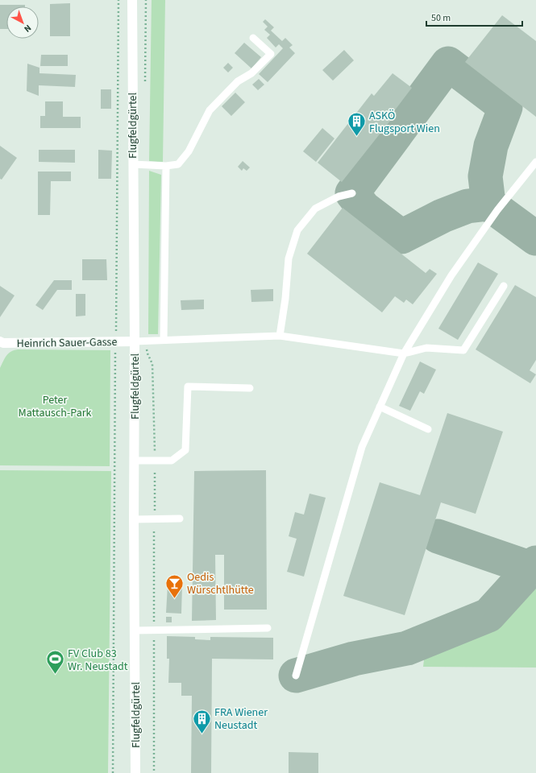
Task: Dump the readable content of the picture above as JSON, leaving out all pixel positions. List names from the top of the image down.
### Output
{
  "streets": {
    "street": ["Flugfeldgürtel", "Heinrich Sauer-Gasse"]
  },
  "crossings": [
    ["Flugfeldgürtel", "Heinrich Sauer-Gasse"]
  ],
  "parks": ["Peter Mattausch-Park"],
  "places": {
    "building": ["ASKÖ Flugsport Wien", "FRA Wiener Neustadt"],
    "bar": ["Oedis Würschtlhütte"],
    "sports": ["FV Club 83 Wr. Neustadt"]
  },
  "scale_bar": "50 m",
  "north": "bottom right"
}
